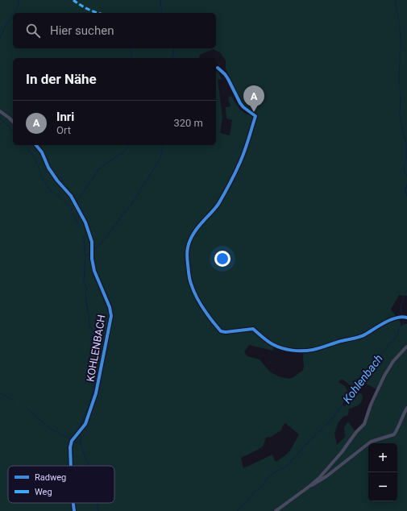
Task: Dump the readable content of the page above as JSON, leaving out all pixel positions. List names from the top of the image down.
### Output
{
  "streets": {
    "street": ["KOHLENBACH"]
  },
  "water": ["Kohlenbach"],
  "legend": ["Radweg", "Weg"],
  "page": {
    "search": "Hier suchen",
    "heading": "In der Nähe",
    "pins": "A",
    "list": [
      {
        "mark": "A",
        "name": "Inri",
        "note": "Ort",
        "value": "320 m"
      }
    ],
    "map_buttons": ["+", "−"]
  }
}
